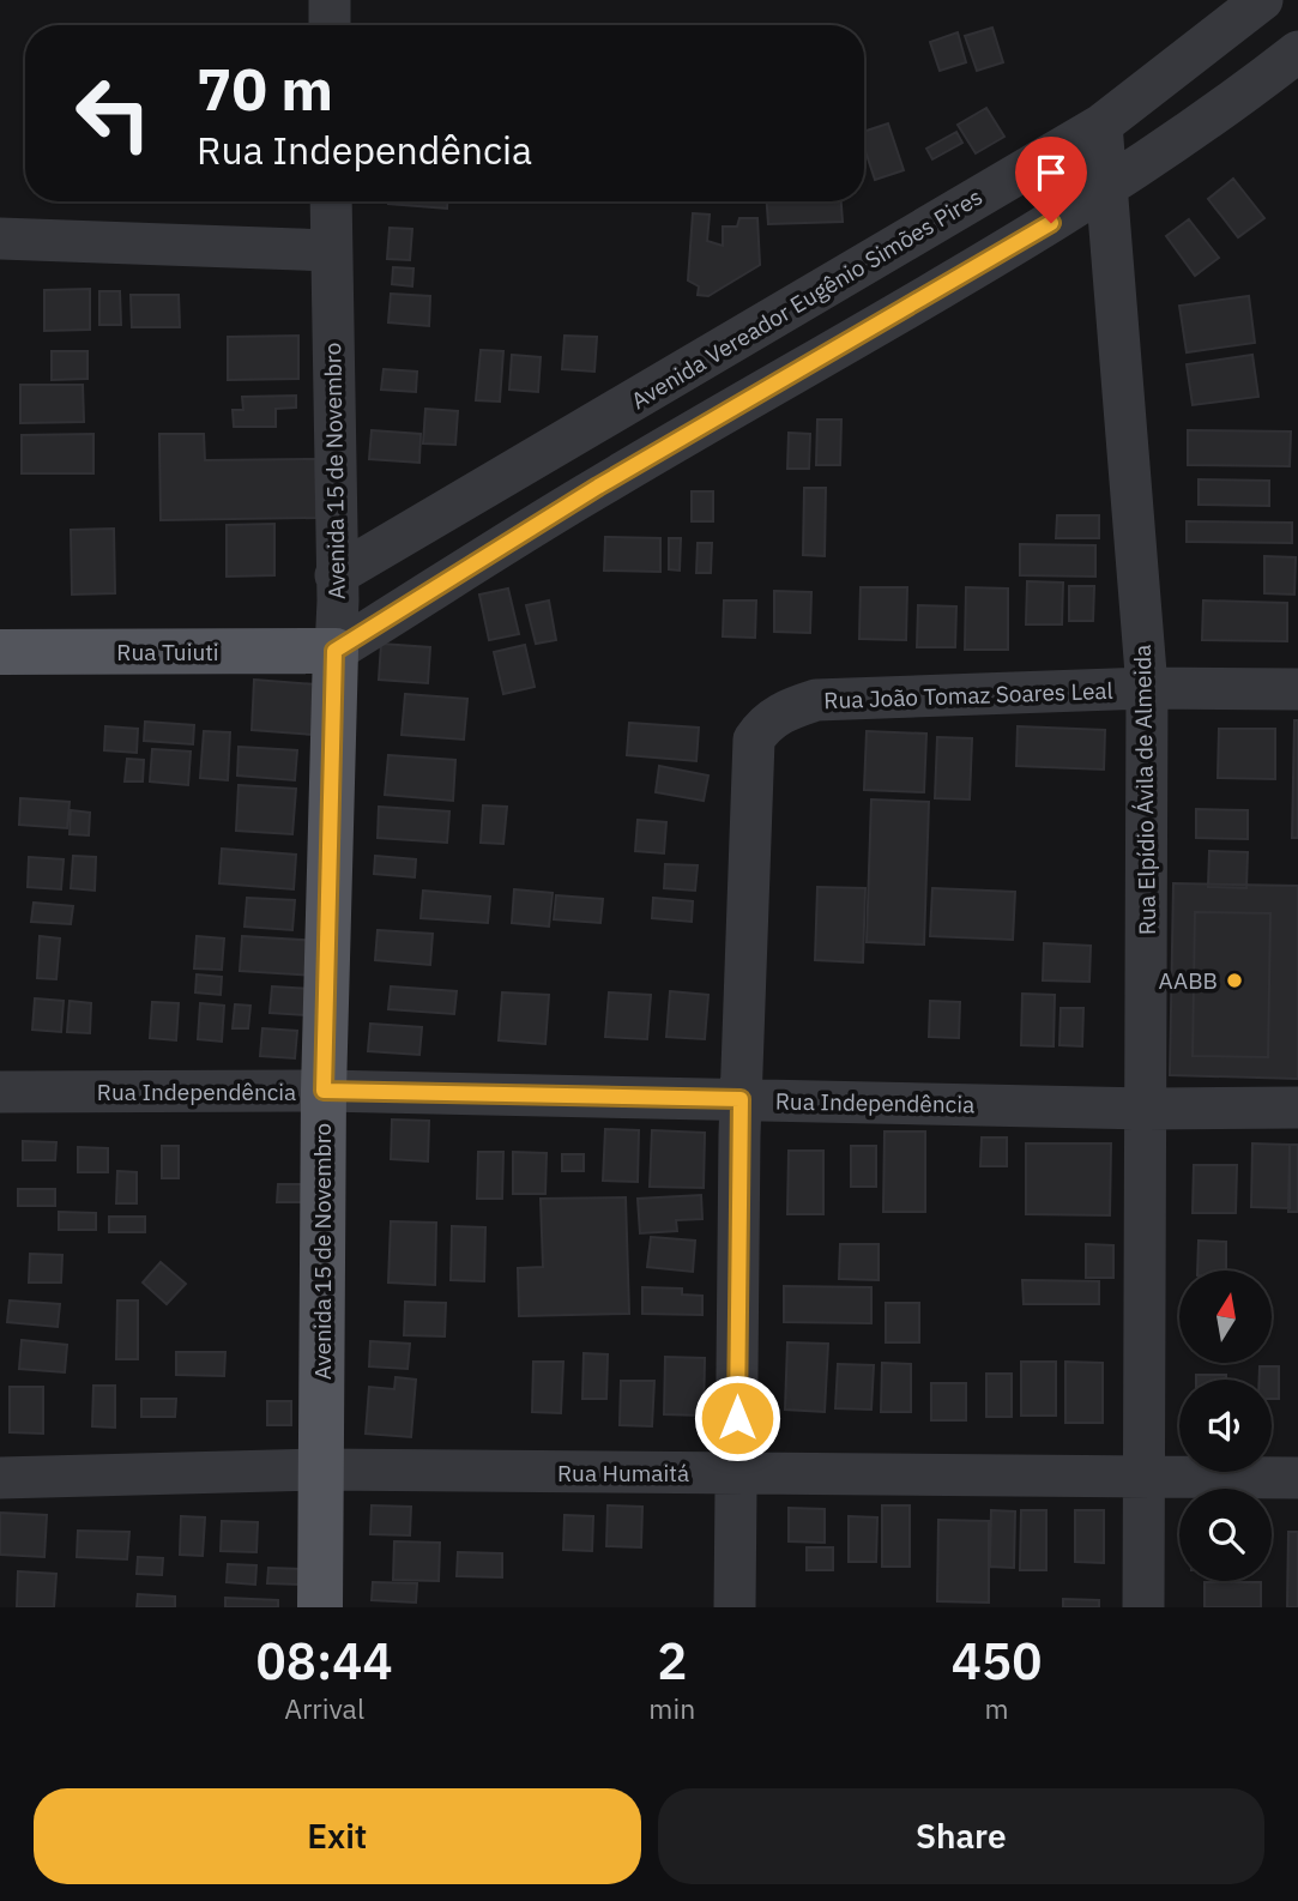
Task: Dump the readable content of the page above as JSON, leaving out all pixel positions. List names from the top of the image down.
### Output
{
  "streets": {
    "main road": ["Avenida 15 de Novembro", "Rua Tuiuti"],
    "street": [
      "Avenida Vereador Eugênio Simões Pires",
      "Rua João Tomaz Soares Leal",
      "Rua Elpídio Ávila de Almeida",
      "Rua Independência",
      "Rua Humaitá"
    ]
  },
  "crossings": [
    ["Avenida Vereador Eugênio Simões Pires", "Avenida 15 de Novembro"],
    ["Avenida Vereador Eugênio Simões Pires", "Rua Elpídio Ávila de Almeida"],
    ["Avenida 15 de Novembro", "Rua Tuiuti"],
    ["Avenida 15 de Novembro", "Rua Independência"],
    ["Avenida 15 de Novembro", "Rua Humaitá"],
    ["Rua João Tomaz Soares Leal", "Rua Elpídio Ávila de Almeida"],
    ["Rua João Tomaz Soares Leal", "Rua Independência"],
    ["Rua Elpídio Ávila de Almeida", "Rua Independência"],
    ["Rua Elpídio Ávila de Almeida", "Rua Humaitá"]
  ],
  "places": ["AABB"],
  "north": "top",
  "page": {
    "turn": ["70 m", "Rua Independência"],
    "eta": [
      "08:44",
      "Arrival",
      "2",
      "min",
      "450",
      "m"
    ],
    "buttons": ["Exit", "Share"]
  }
}
